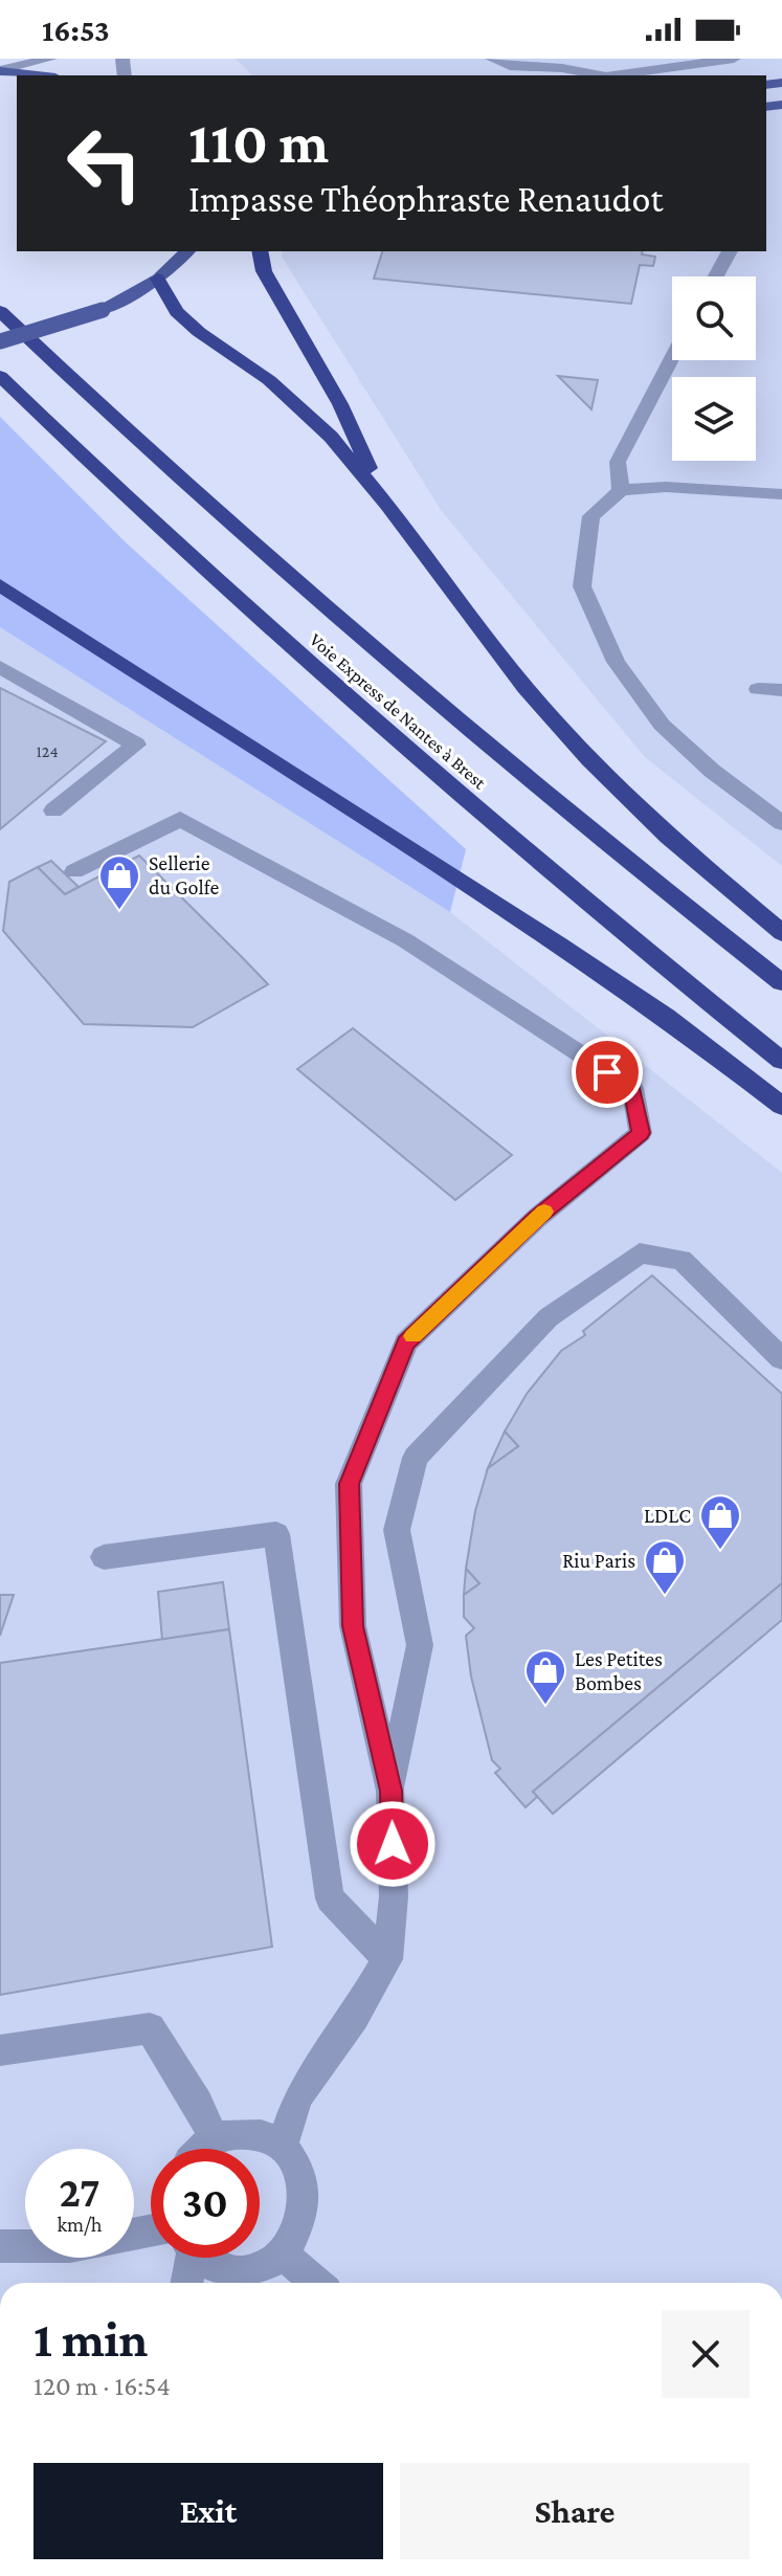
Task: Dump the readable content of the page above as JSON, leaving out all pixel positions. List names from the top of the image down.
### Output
{
  "streets": {
    "highway": ["Voie Express de Nantes à Brest"]
  },
  "places": {
    "shop": [
      "Sellerie du Golfe",
      "LDLC",
      "Riu Paris",
      "Les Petites Bombes"
    ]
  },
  "house_numbers": ["124"],
  "page": {
    "status": "16:53",
    "turn": ["110 m", "Impasse Théophraste Renaudot"],
    "speed": "27 km/h",
    "limit": "30",
    "heading": ["1 min", "120 m · 16:54"],
    "buttons": ["Exit", "Share"]
  }
}
